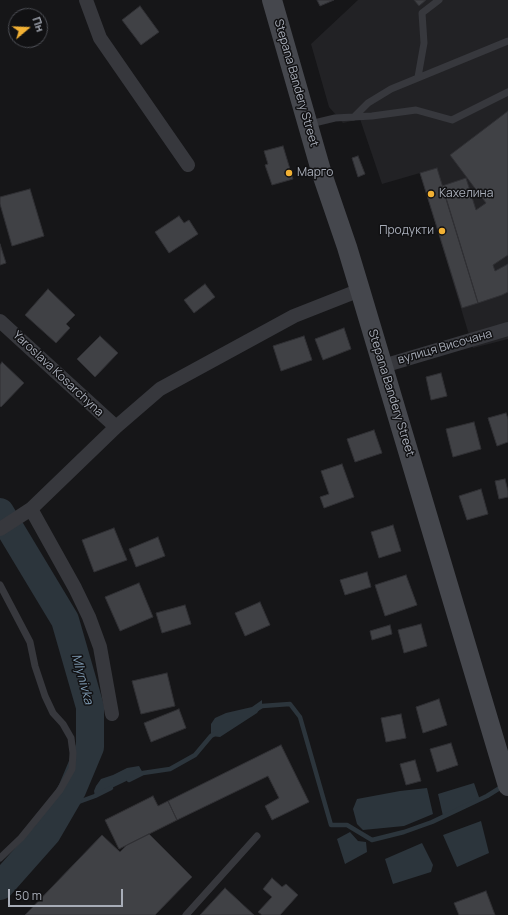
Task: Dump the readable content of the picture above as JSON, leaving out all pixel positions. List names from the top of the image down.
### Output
{
  "streets": {
    "main road": ["Stepana Bandery Street"],
    "street": ["вулиця Височана", "Yaroslava Kosarchyna"]
  },
  "crossings": [
    ["Stepana Bandery Street", "вулиця Височана"]
  ],
  "water": ["Mlynivka"],
  "places": ["Марго", "Кахелина", "Продукти"],
  "scale_bar": "50 m",
  "north": "right"
}
